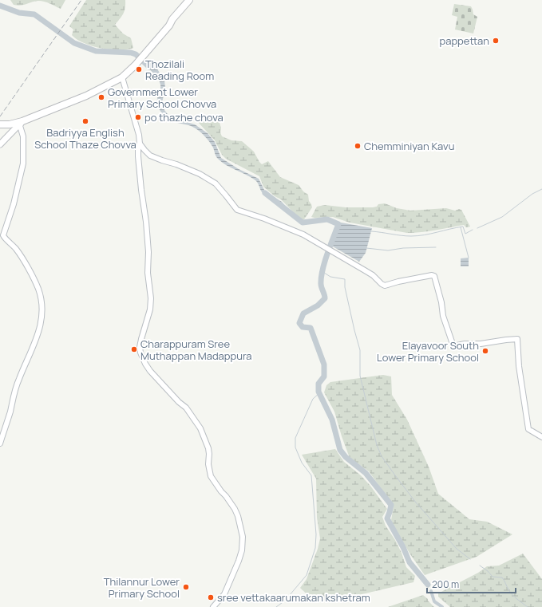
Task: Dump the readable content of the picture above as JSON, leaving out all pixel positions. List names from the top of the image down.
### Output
{
  "places": [
    "pappettan",
    "Thozilali Reading Room",
    "Government Lower Primary School Chovva",
    "po thazhe chova",
    "Badriyya English School Thaze Chovva",
    "Chemminiyan Kavu",
    "Charappuram Sree Muthappan Madappura",
    "Elayavoor South Lower Primary School",
    "Thilannur Lower Primary School",
    "sree vettakaarumakan kshetram"
  ],
  "scale_bar": "200 m"
}
